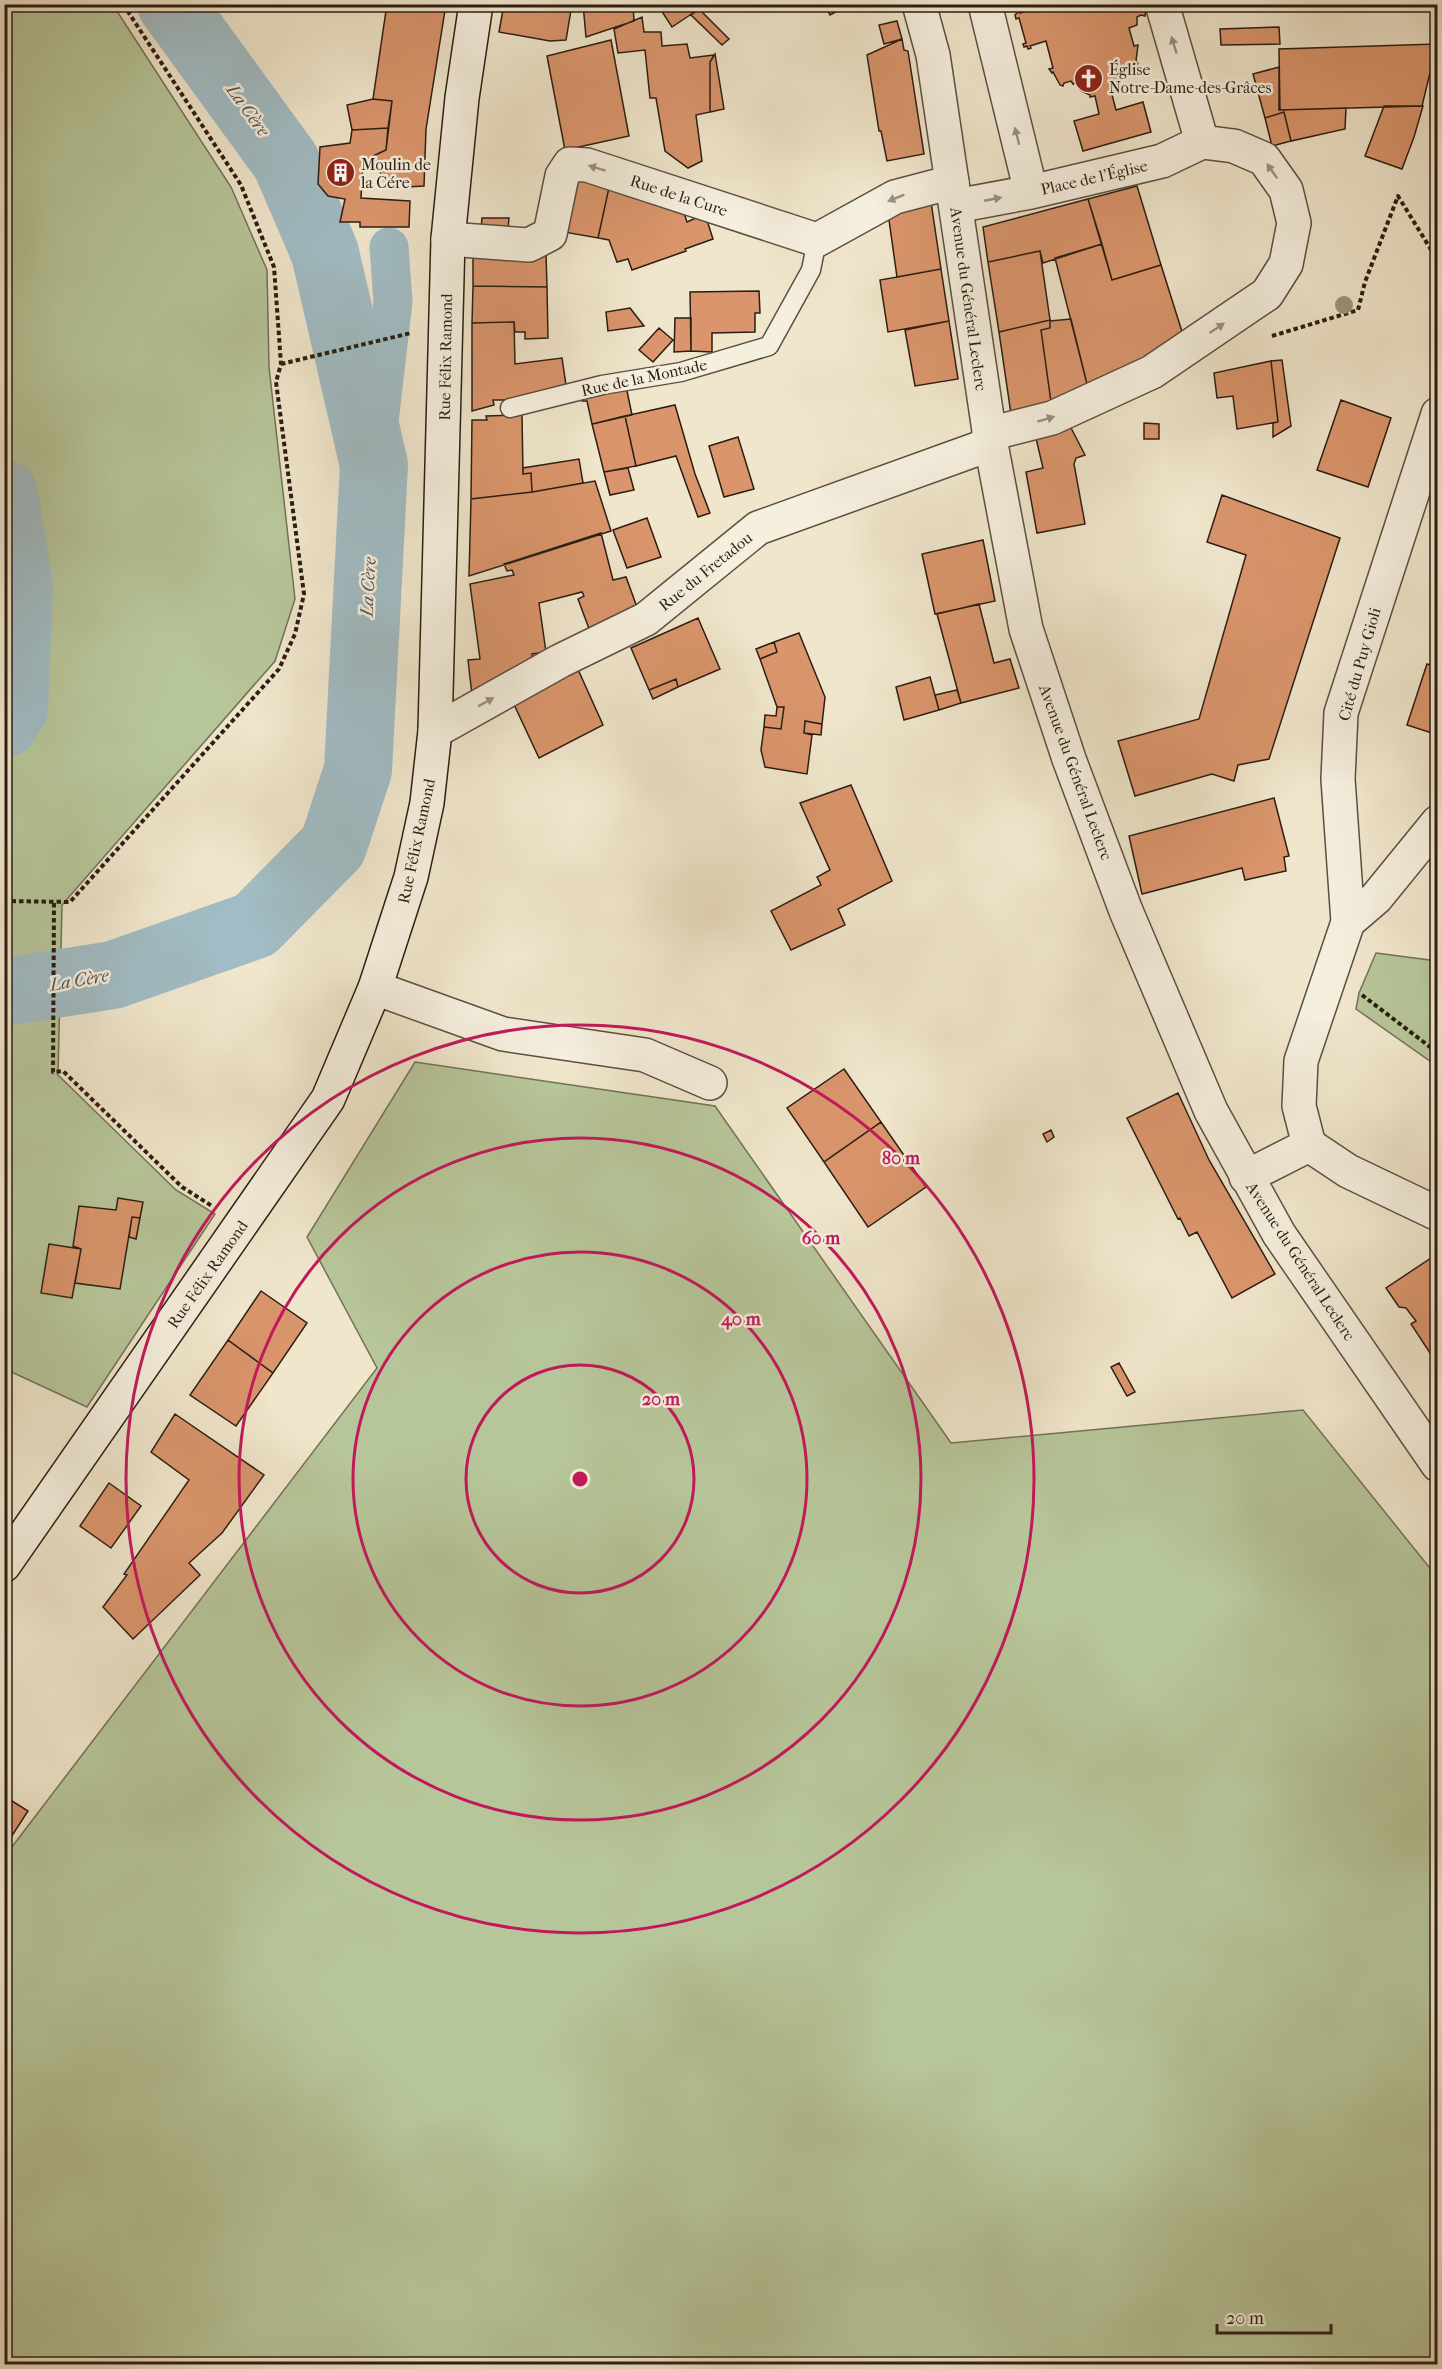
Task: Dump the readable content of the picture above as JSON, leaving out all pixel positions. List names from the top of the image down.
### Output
{
  "streets": {
    "street": [
      "Place de l'Église",
      "Rue de la Cure",
      "Avenue du Général Leclerc",
      "Rue Félix Ramond",
      "Rue du Fretadou",
      "Cité du Puy Gioli"
    ],
    "lane": ["Rue de la Montade"]
  },
  "crossings": [
    ["Place de l'Église", "Rue du Fretadou"],
    ["Rue de la Cure", "Rue Félix Ramond"],
    ["Rue de la Cure", "Rue de la Montade"],
    ["Avenue du Général Leclerc", "Rue du Fretadou"],
    ["Rue Félix Ramond", "Rue du Fretadou"]
  ],
  "one_way": ["Rue de la Cure", "Rue du Fretadou"],
  "water": ["La Cère"],
  "places": {
    "church": ["Église Notre-Dame-des-Grâces"],
    "building": ["Moulin de la Cére"]
  },
  "scale_bar": "20 m",
  "rings": [
    "80 m",
    "60 m",
    "40 m",
    "20 m"
  ]
}
